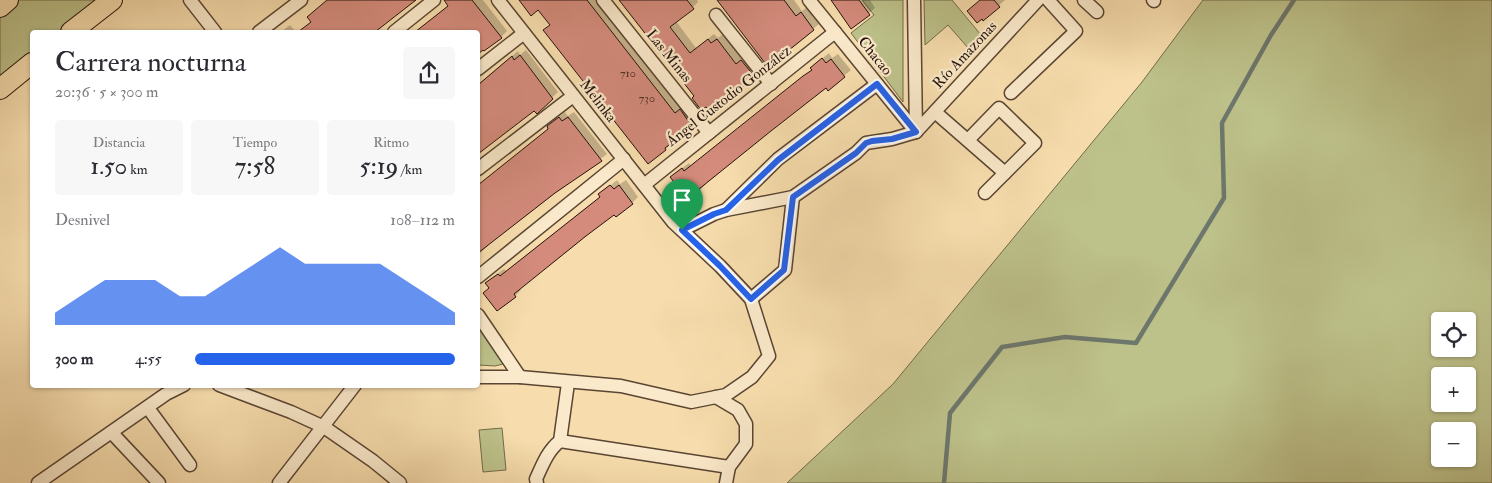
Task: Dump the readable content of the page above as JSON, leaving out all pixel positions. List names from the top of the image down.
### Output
{
  "streets": {
    "street": [
      "Río Amazonas",
      "Las Minas",
      "Chacao",
      "Ángel Custodio González",
      "Melinka"
    ]
  },
  "crossings": [
    ["Río Amazonas", "Chacao"],
    ["Las Minas", "Ángel Custodio González"],
    ["Chacao", "Ángel Custodio González"],
    ["Ángel Custodio González", "Melinka"]
  ],
  "house_numbers": ["710", "730"],
  "page": {
    "heading": ["Carrera nocturna", "20:36 · 5 × 300 m"],
    "stats": [
      ["Distancia", "1.50 km"],
      ["Tiempo", "7:58"],
      ["Ritmo", "5:19 /km"]
    ],
    "chart": ["Desnivel", "108–112 m"],
    "map_buttons": ["+", "−"],
    "list": [
      {
        "name": "300 m",
        "note": "4:55"
      }
    ]
  }
}
